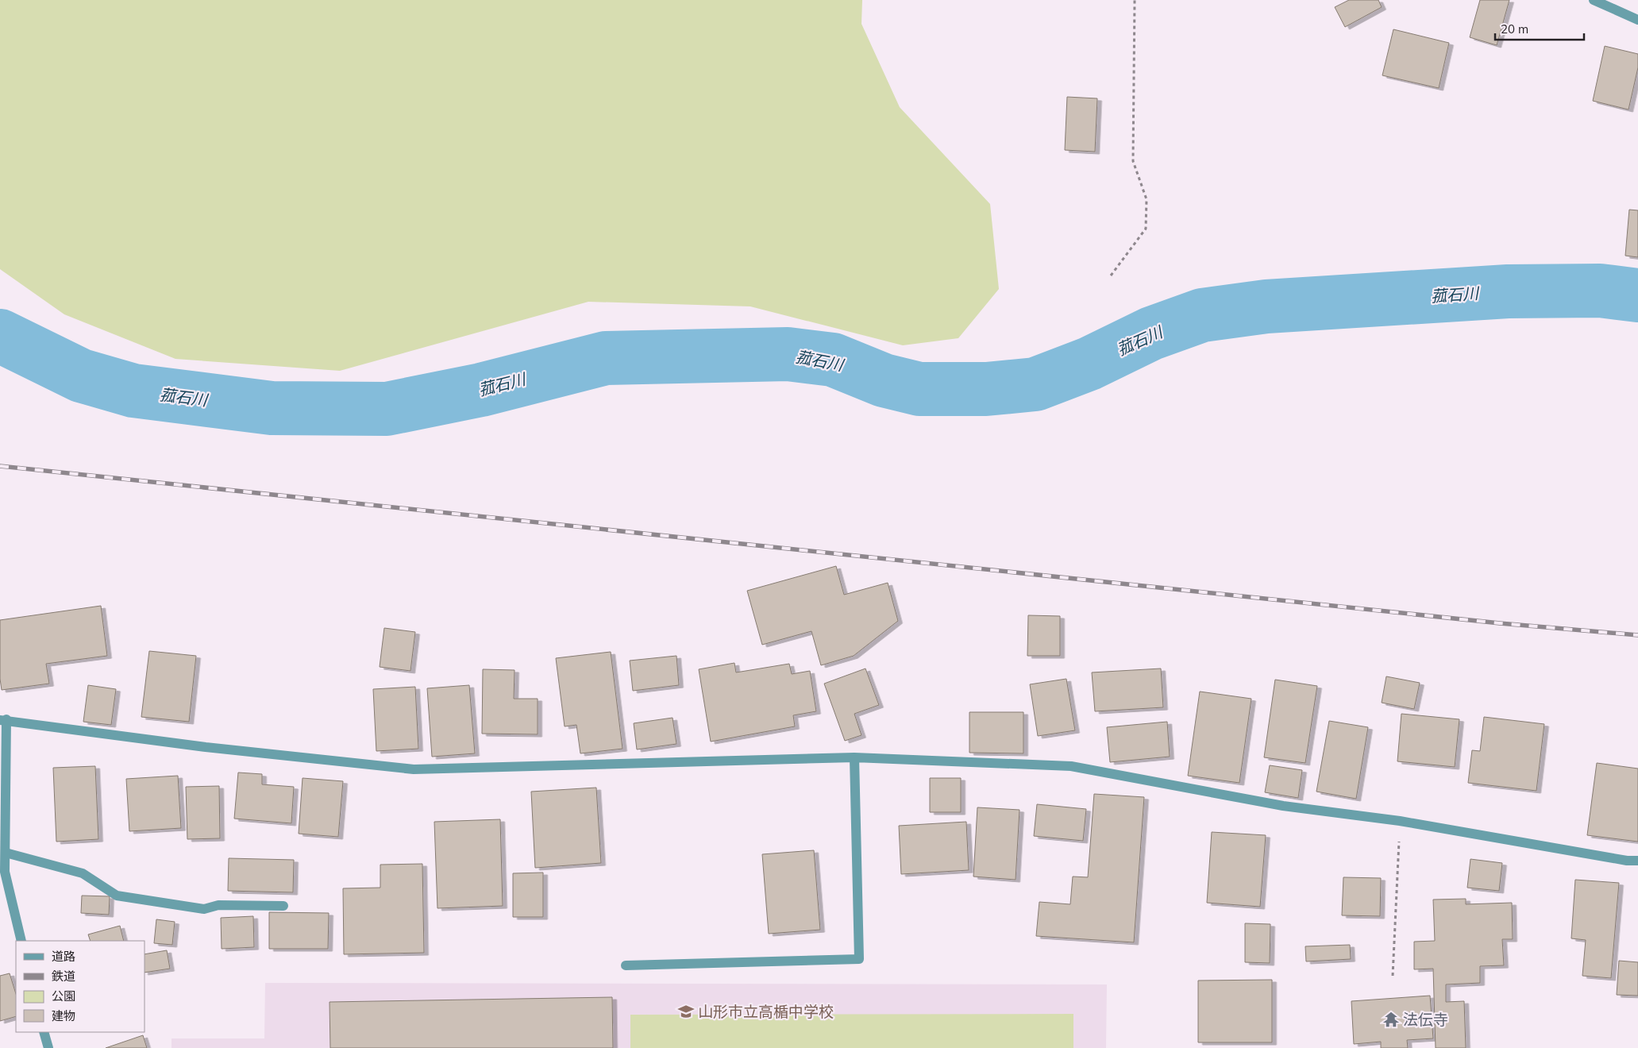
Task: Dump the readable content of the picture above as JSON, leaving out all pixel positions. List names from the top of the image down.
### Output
{
  "water": ["菰石川"],
  "places": {
    "school or university": ["山形市立高楯中学校"],
    "temple": ["法伝寺"]
  },
  "legend": [
    "道路",
    "鉄道",
    "公園",
    "建物"
  ],
  "scale_bar": "20 m"
}
